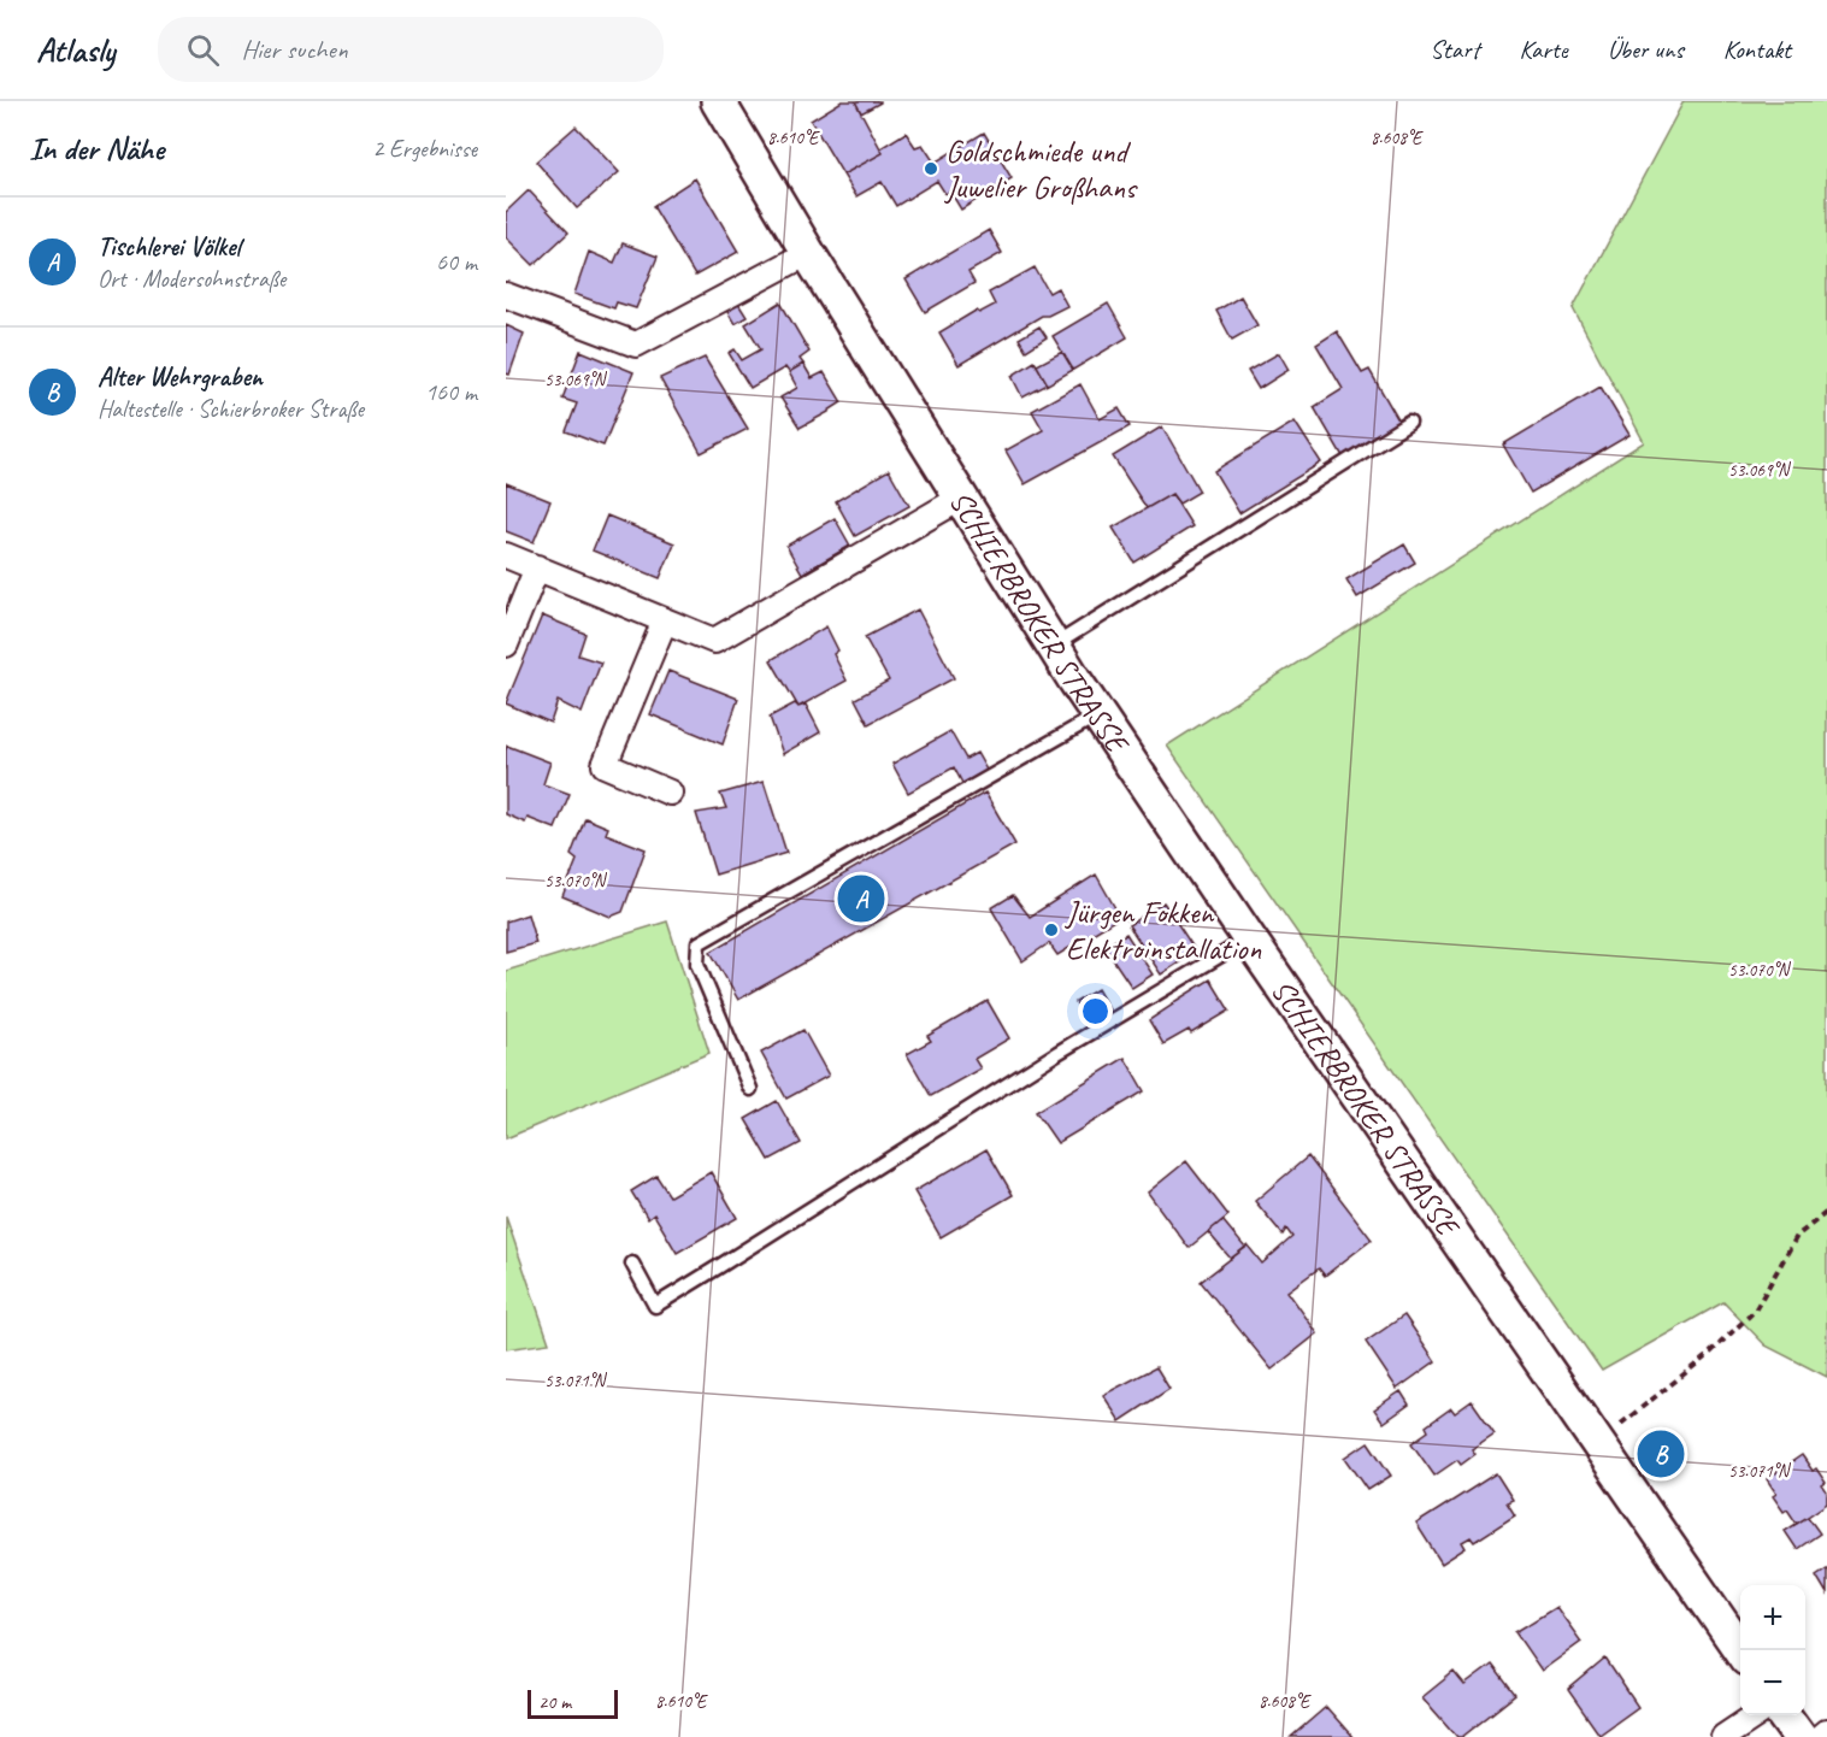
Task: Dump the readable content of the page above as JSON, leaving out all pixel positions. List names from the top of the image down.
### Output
{
  "streets": {
    "main road": ["SCHIERBROKER STRASSE"]
  },
  "places": ["Goldschmiede und Juwelier Großhans", "Jürgen Fokken Elektroinstallation"],
  "scale_bar": "20 m",
  "page": {
    "header": "Atlasly",
    "search": "Hier suchen",
    "nav": [
      "Start",
      "Karte",
      "Über uns",
      "Kontakt"
    ],
    "heading": ["In der Nähe", "2 Ergebnisse"],
    "list": [
      {
        "mark": "A",
        "name": "Tischlerei Völkel",
        "note": "Ort · Modersohnstraße",
        "value": "60 m"
      },
      {
        "mark": "B",
        "name": "Alter Wehrgraben",
        "note": "Haltestelle · Schierbroker Straße",
        "value": "160 m"
      }
    ],
    "pins": ["A", "B"],
    "map_buttons": ["+", "−"],
    "scale": "20 m"
  },
  "coordinates": [
    "8.610°E",
    "8.608°E",
    "53.069°N",
    "53.070°N",
    "53.071°N"
  ]
}
